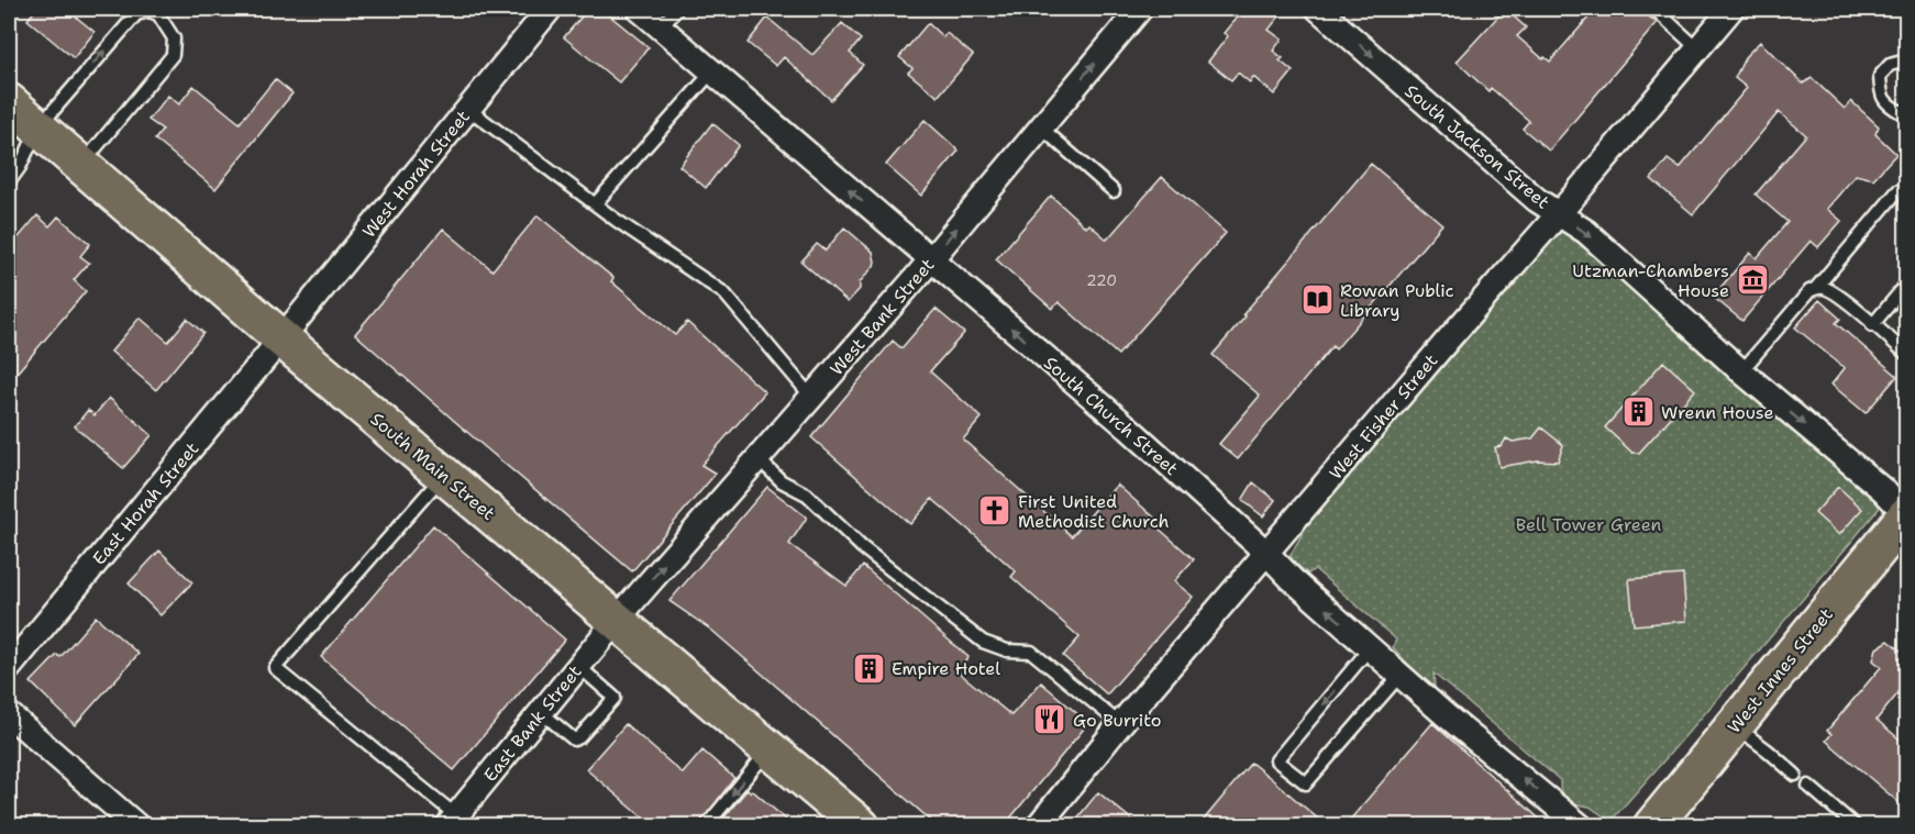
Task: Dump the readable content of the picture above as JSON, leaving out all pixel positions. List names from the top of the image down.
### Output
{
  "streets": {
    "main road": ["South Main Street", "West Innes Street"],
    "street": [
      "South Jackson Street",
      "West Horah Street",
      "West Bank Street",
      "South Church Street",
      "West Fisher Street",
      "East Horah Street",
      "East Bank Street"
    ]
  },
  "crossings": [
    ["South Jackson Street", "West Fisher Street"],
    ["South Jackson Street", "West Innes Street"],
    ["West Horah Street", "South Main Street"],
    ["West Horah Street", "East Horah Street"],
    ["West Bank Street", "South Church Street"],
    ["West Bank Street", "South Main Street"],
    ["West Bank Street", "East Bank Street"],
    ["South Church Street", "West Fisher Street"],
    ["South Main Street", "East Horah Street"],
    ["South Main Street", "East Bank Street"]
  ],
  "one_way": ["South Jackson Street", "West Bank Street", "South Church Street"],
  "parks": ["Bell Tower Green"],
  "places": {
    "museum": ["Utzman-Chambers House"],
    "library": ["Rowan Public Library"],
    "building": ["Wrenn House", "Empire Hotel"],
    "church": ["First United Methodist Church"],
    "restaurant": ["Go Burrito"]
  },
  "house_numbers": ["220"]
}
